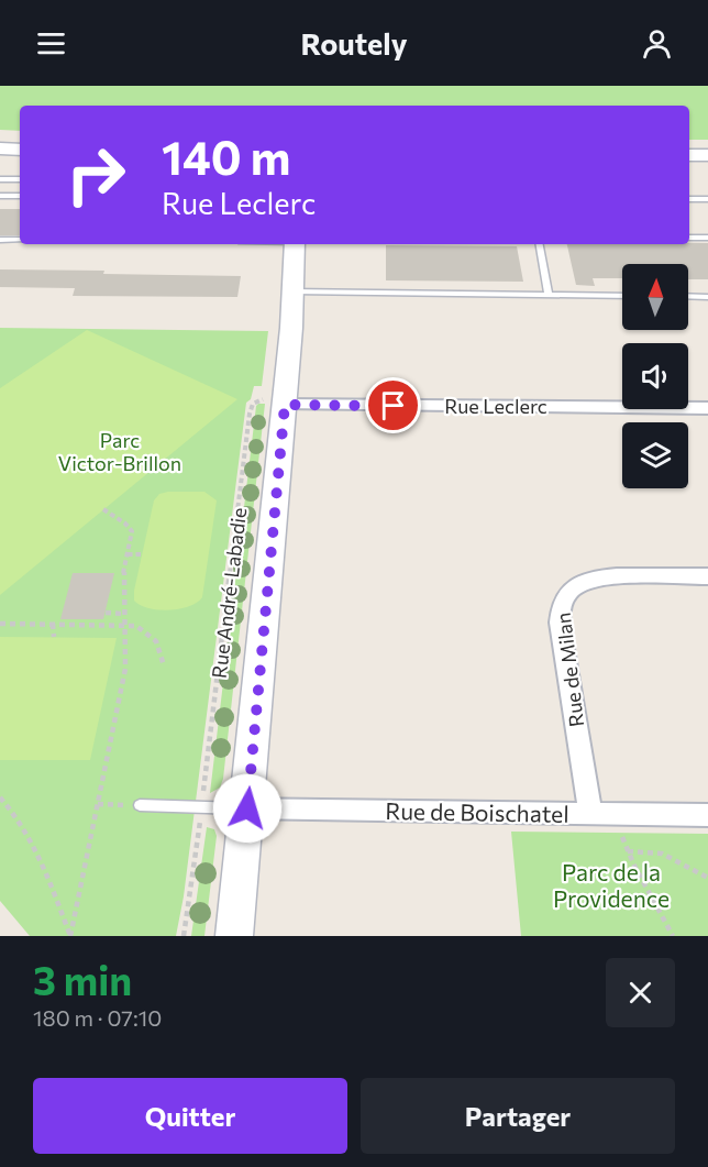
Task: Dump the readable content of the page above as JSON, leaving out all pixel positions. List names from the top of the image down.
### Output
{
  "streets": {
    "street": [
      "Rue Leclerc",
      "Rue André-Labadie",
      "Rue de Milan",
      "Rue de Boischatel"
    ]
  },
  "crossings": [
    ["Rue Leclerc", "Rue André-Labadie"],
    ["Rue André-Labadie", "Rue de Boischatel"],
    ["Rue de Milan", "Rue de Boischatel"]
  ],
  "parks": ["Parc Victor-Brillon", "Parc de la Providence"],
  "north": "top",
  "page": {
    "header": "Routely",
    "turn": ["140 m", "Rue Leclerc"],
    "heading": ["3 min", "180 m · 07:10"],
    "buttons": ["Quitter", "Partager"]
  }
}
